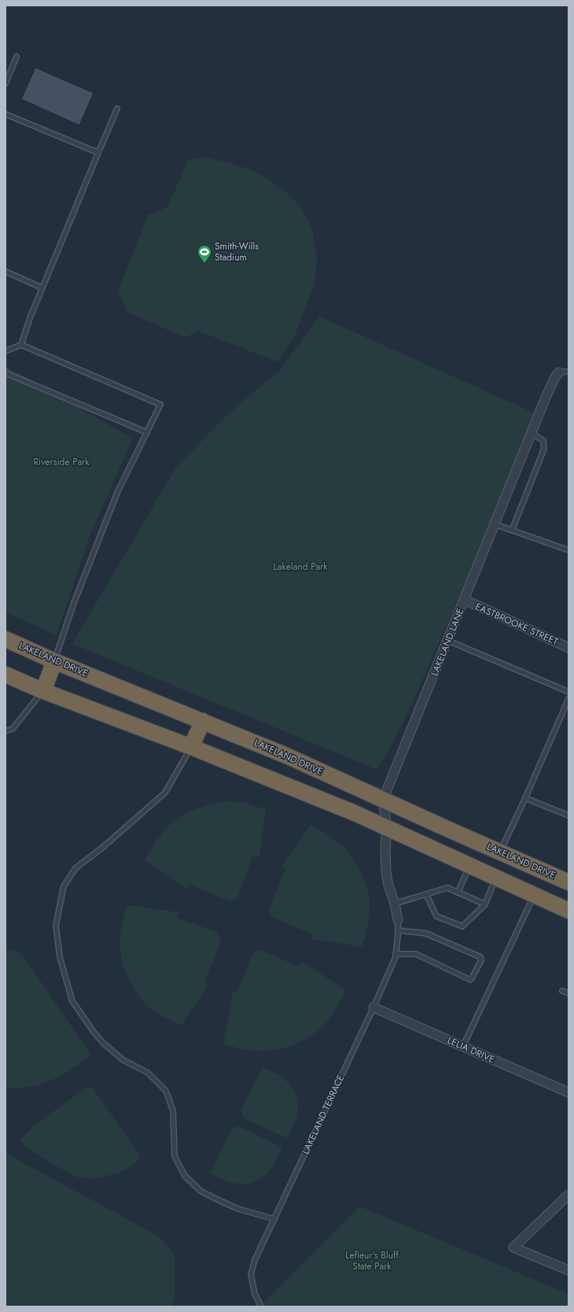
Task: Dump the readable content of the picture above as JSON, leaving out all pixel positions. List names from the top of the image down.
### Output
{
  "streets": {
    "highway": ["LAKELAND DRIVE"],
    "street": ["EASTBROOKE STREET", "LAKELAND LANE", "LELIA DRIVE"],
    "lane": ["LAKELAND TERRACE"]
  },
  "crossings": [
    ["EASTBROOKE STREET", "LAKELAND LANE"],
    ["LAKELAND LANE", "LAKELAND DRIVE"],
    ["LELIA DRIVE", "LAKELAND TERRACE"]
  ],
  "parks": ["Riverside Park", "Lakeland Park", "Lefleur's Bluff State Park"],
  "places": {
    "sports": ["Smith-Wills Stadium"]
  }
}
